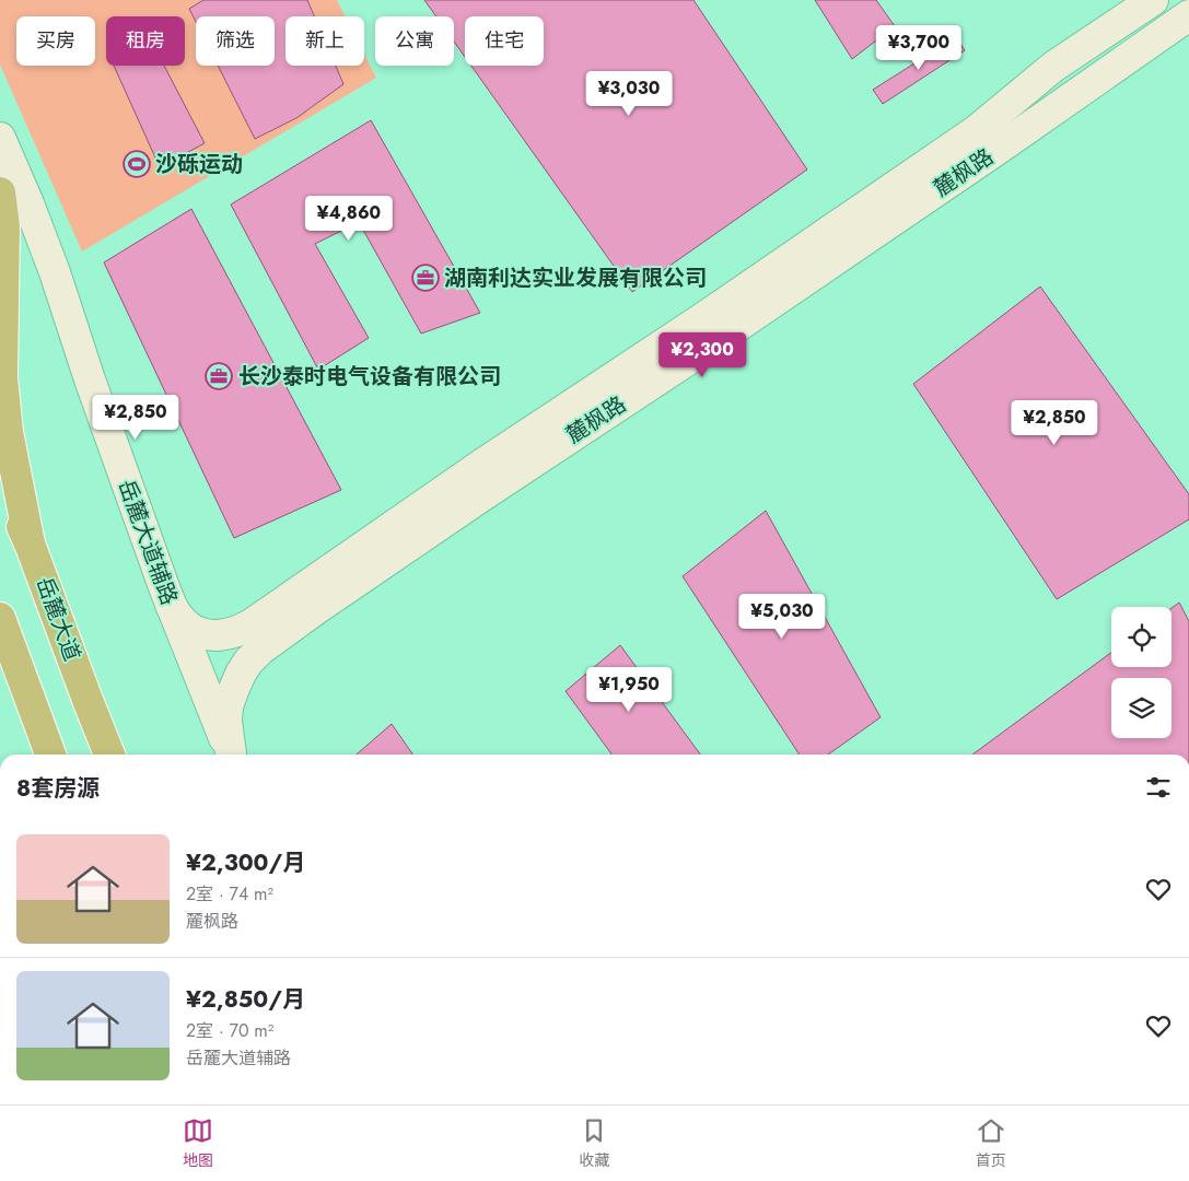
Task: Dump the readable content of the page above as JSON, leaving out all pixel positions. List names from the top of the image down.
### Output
{
  "streets": {
    "highway": ["岳麓大道"],
    "main road": ["麓枫路", "岳麓大道辅路"]
  },
  "places": {
    "sports": ["沙砾运动"],
    "office": ["湖南利达实业发展有限公司", "长沙泰时电气设备有限公司"]
  },
  "page": {
    "chip": [
      "买房",
      "租房",
      "筛选",
      "新上",
      "公寓",
      "住宅"
    ],
    "price": [
      "¥3,700",
      "¥3,030",
      "¥4,860",
      "¥2,300",
      "¥2,850",
      "¥2,850",
      "¥5,030",
      "¥1,950"
    ],
    "heading": "8套房源",
    "list": [
      {
        "name": "¥2,300/月",
        "note": "2室 · 74 m² · 麓枫路"
      },
      {
        "name": "¥2,850/月",
        "note": "2室 · 70 m² · 岳麓大道辅路"
      }
    ],
    "tabs": ["地图", "收藏", "首页"]
  }
}
